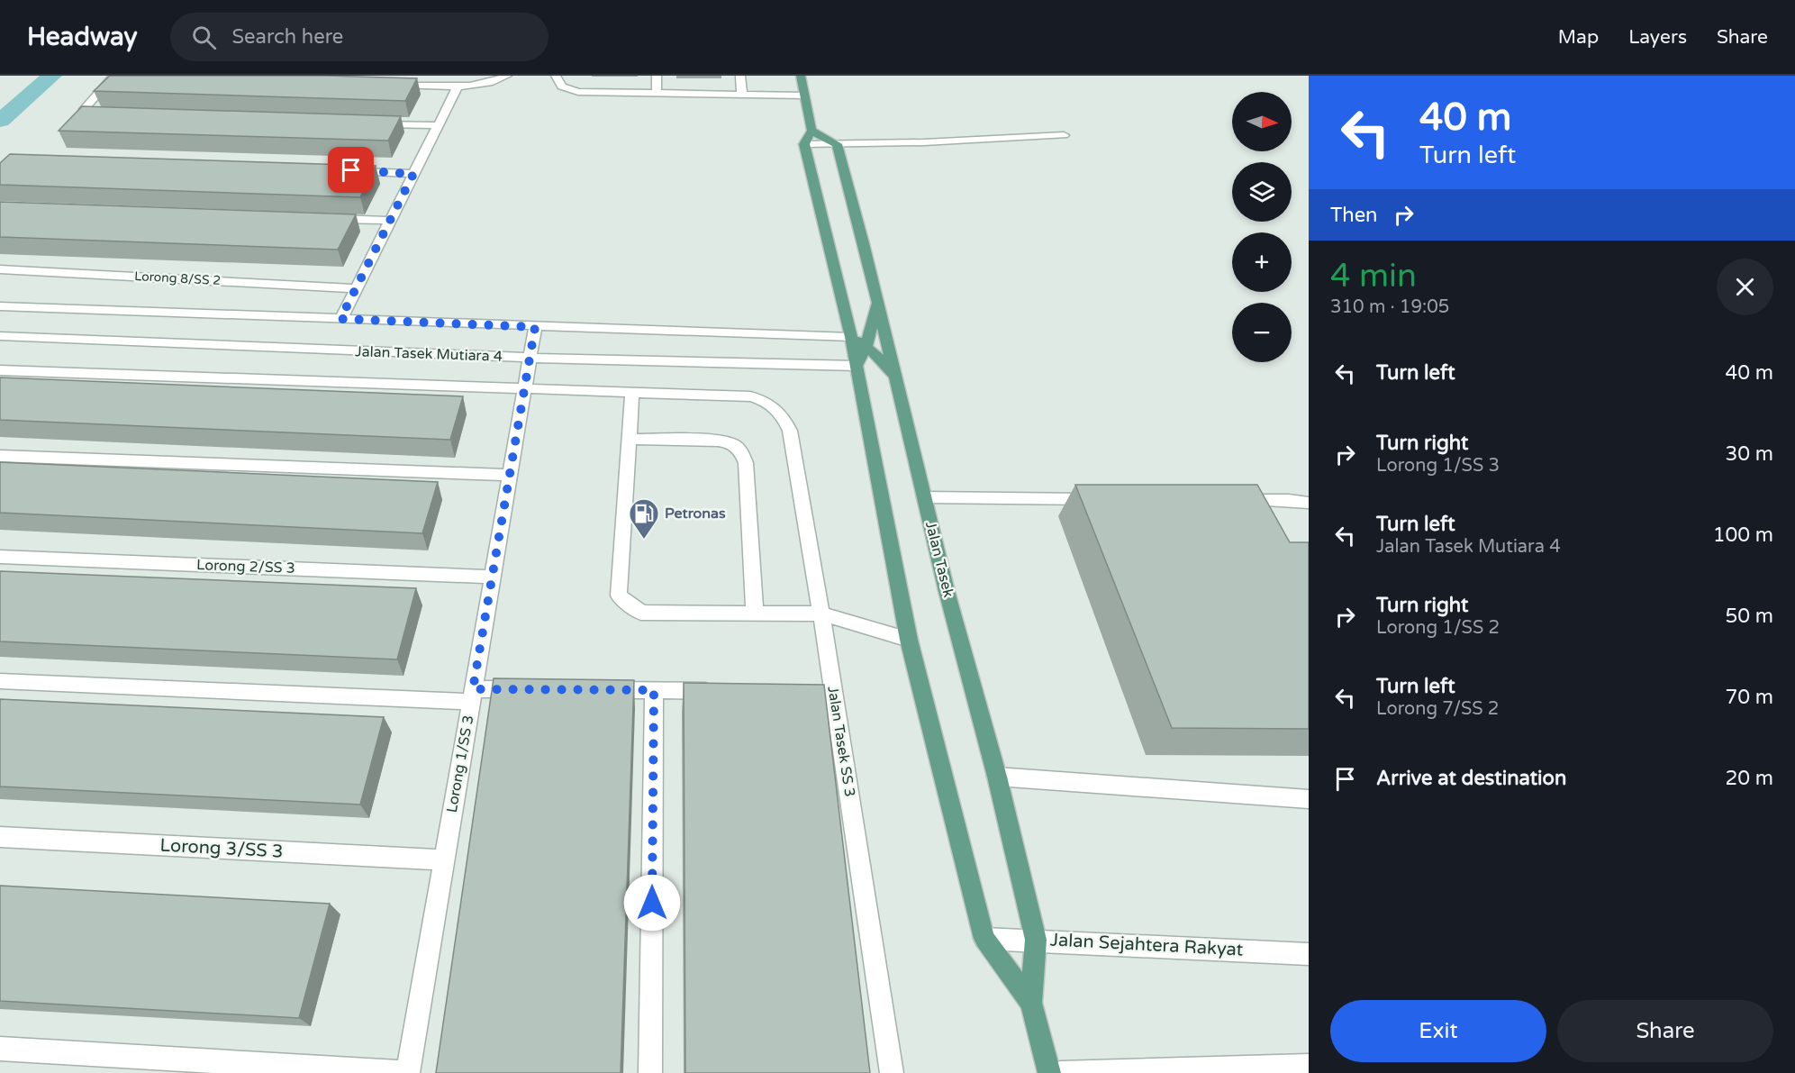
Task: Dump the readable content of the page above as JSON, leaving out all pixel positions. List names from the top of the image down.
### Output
{
  "streets": {
    "main road": ["Jalan Tasek"],
    "street": [
      "Lorong 8/SS 2",
      "Jalan Tasek Mutiara 4",
      "Lorong 2/SS 3",
      "Jalan Tasek SS 3",
      "Lorong 1/SS 3",
      "Lorong 3/SS 3",
      "Jalan Sejahtera Rakyat"
    ]
  },
  "crossings": [
    ["Jalan Tasek Mutiara 4", "Jalan Tasek"],
    ["Jalan Tasek Mutiara 4", "Lorong 1/SS 3"],
    ["Jalan Tasek", "Jalan Sejahtera Rakyat"],
    ["Lorong 2/SS 3", "Lorong 1/SS 3"],
    ["Lorong 1/SS 3", "Lorong 3/SS 3"]
  ],
  "places": {
    "fuel station": ["Petronas"]
  },
  "north": "right",
  "page": {
    "header": "Headway",
    "search": "Search here",
    "nav": ["Map", "Layers", "Share"],
    "turn": ["40 m", "Turn left"],
    "map_buttons": ["+", "−"],
    "then": "Then",
    "heading": ["4 min", "310 m · 19:05"],
    "list": [
      {
        "name": "Turn left",
        "value": "40 m"
      },
      {
        "name": "Turn right",
        "note": "Lorong 1/SS 3",
        "value": "30 m"
      },
      {
        "name": "Turn left",
        "note": "Jalan Tasek Mutiara 4",
        "value": "100 m"
      },
      {
        "name": "Turn right",
        "note": "Lorong 1/SS 2",
        "value": "50 m"
      },
      {
        "name": "Turn left",
        "note": "Lorong 7/SS 2",
        "value": "70 m"
      },
      {
        "name": "Arrive at destination",
        "value": "20 m"
      }
    ],
    "buttons": ["Exit", "Share"]
  }
}
